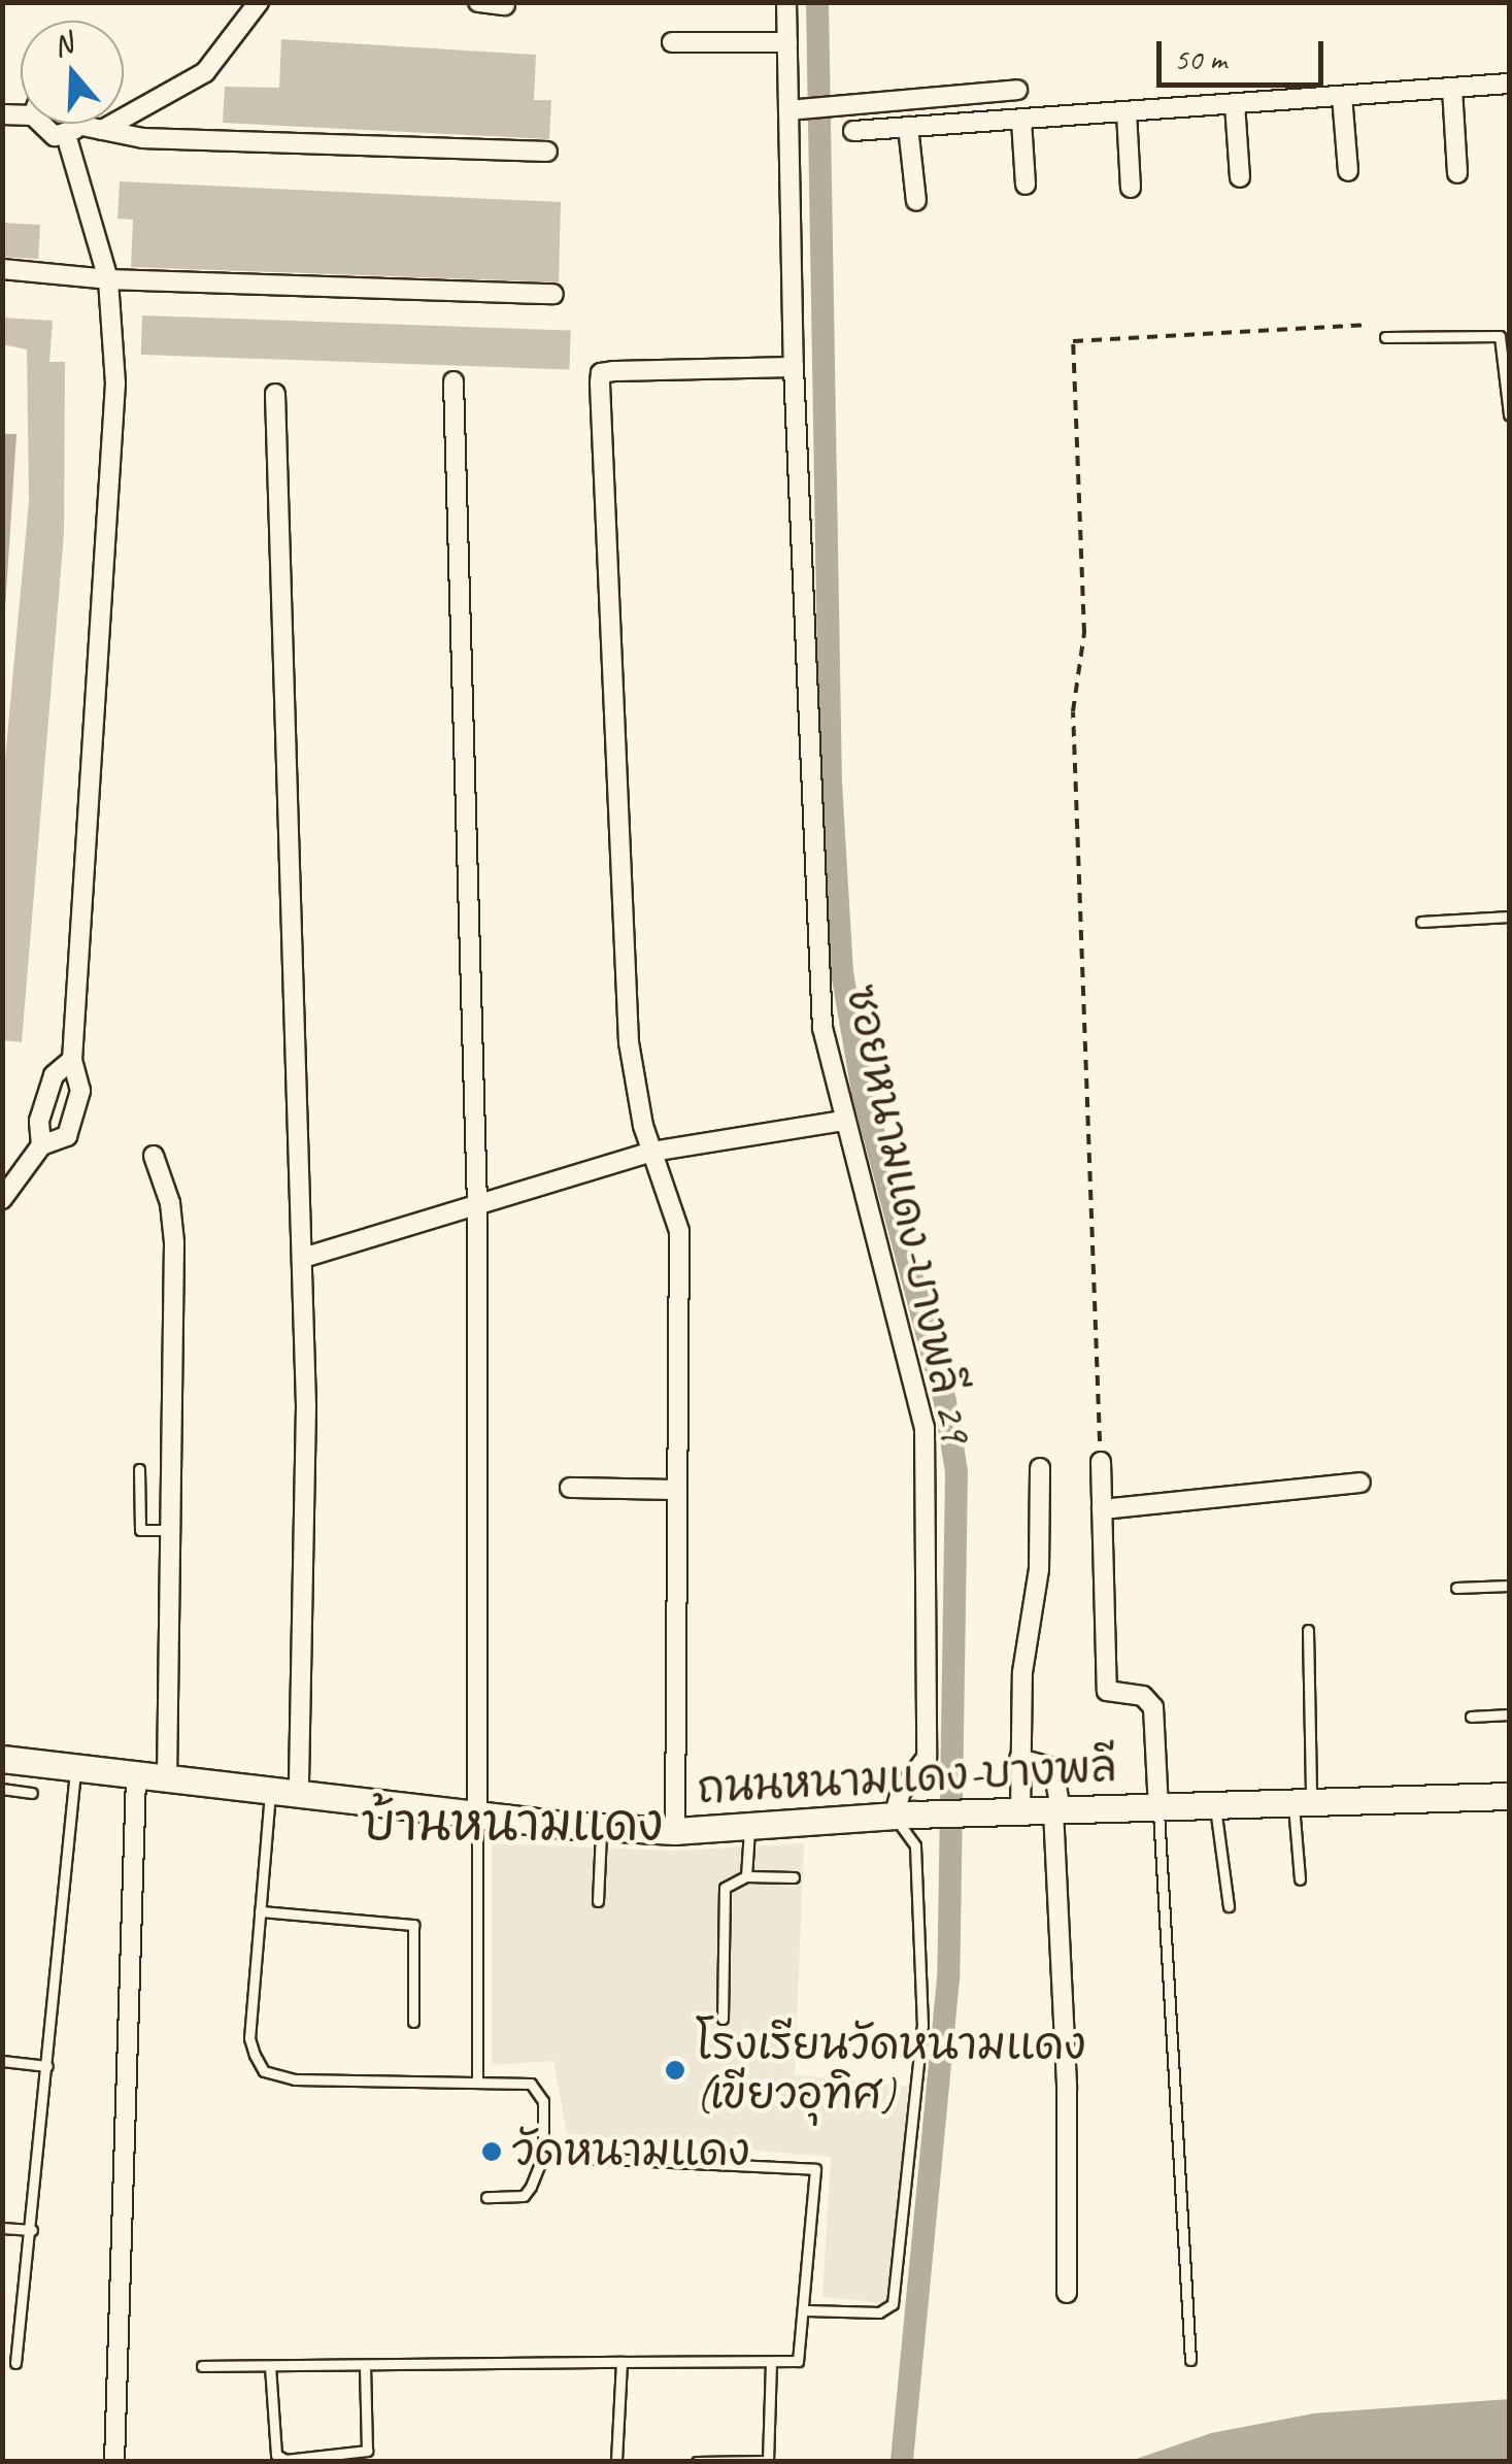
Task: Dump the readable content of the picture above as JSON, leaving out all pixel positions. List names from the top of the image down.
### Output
{
  "streets": {
    "main road": ["ถนนหนามแดง-บางพลี"],
    "street": ["ซอยหนามแดง-บางพลี 29"]
  },
  "crossings": [
    ["ซอยหนามแดง-บางพลี 29", "ถนนหนามแดง-บางพลี"]
  ],
  "districts": ["บ้านหนามแดง"],
  "places": ["โรงเรียนวัดหนามแดง (เขียวอุทิศ)", "วัดหนามแดง"],
  "scale_bar": "50 m",
  "north": "top"
}
